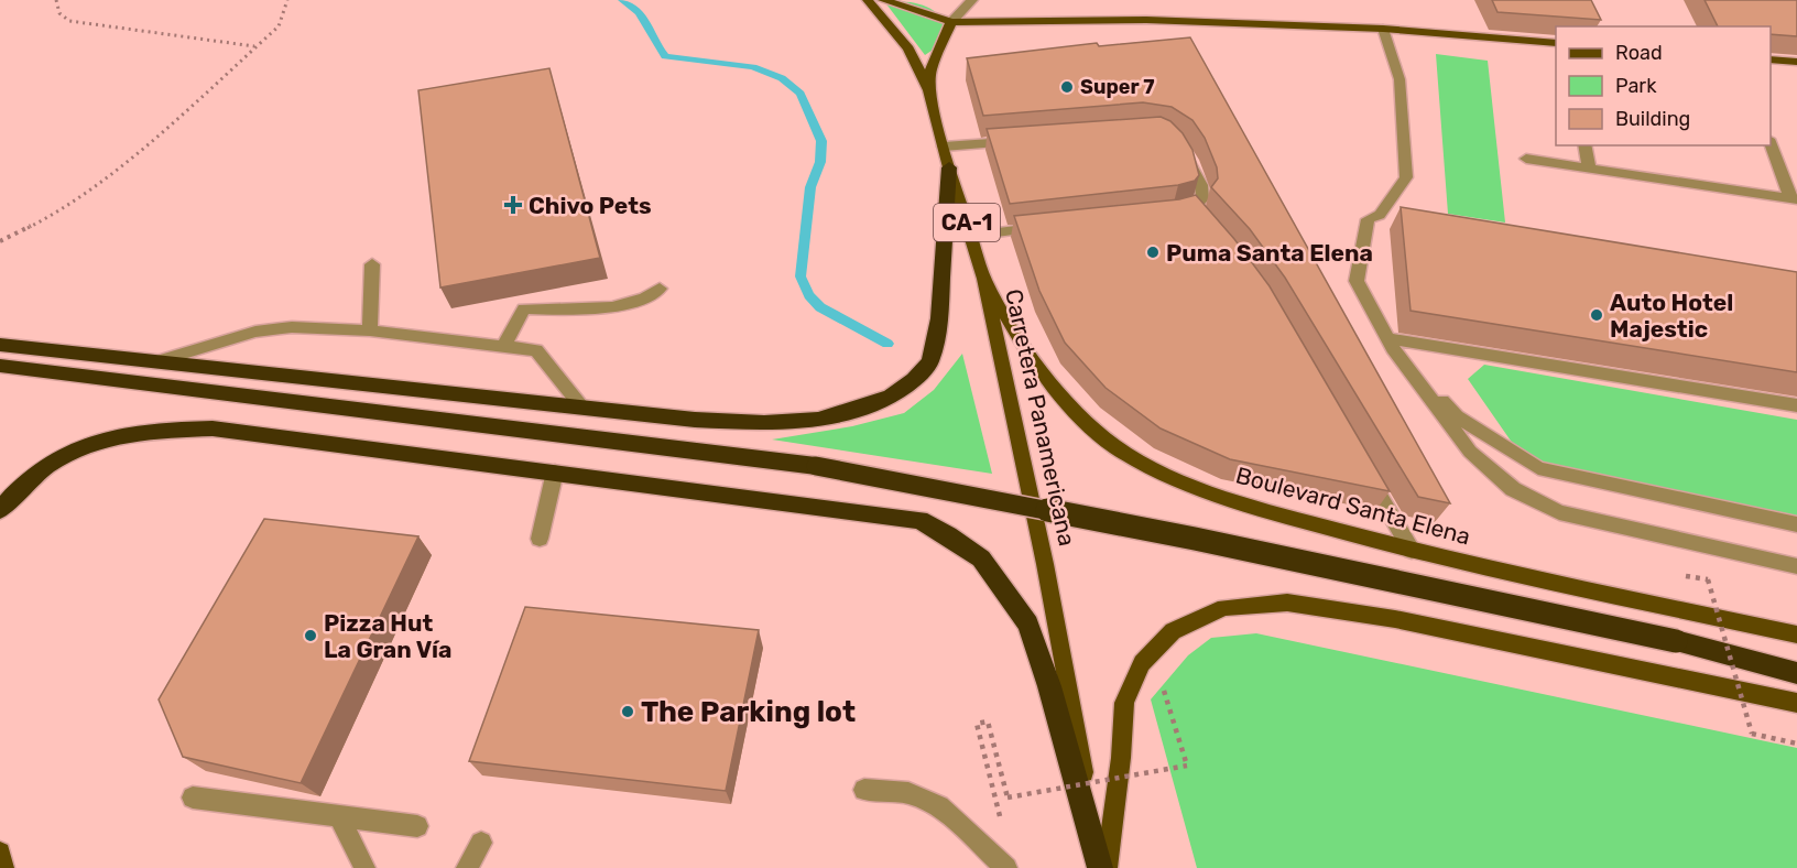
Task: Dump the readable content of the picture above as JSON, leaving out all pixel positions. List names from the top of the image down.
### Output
{
  "streets": {
    "main road": ["CA-1", "Carretera Panamericana", "Boulevard Santa Elena"]
  },
  "crossings": [
    ["Carretera Panamericana", "Boulevard Santa Elena"]
  ],
  "places": {
    "other": [
      "Super 7",
      "Puma Santa Elena",
      "Auto Hotel Majestic",
      "Pizza Hut La Gran Vía",
      "The Parking lot"
    ],
    "health": ["Chivo Pets"]
  },
  "legend": ["Road", "Park", "Building"]
}
